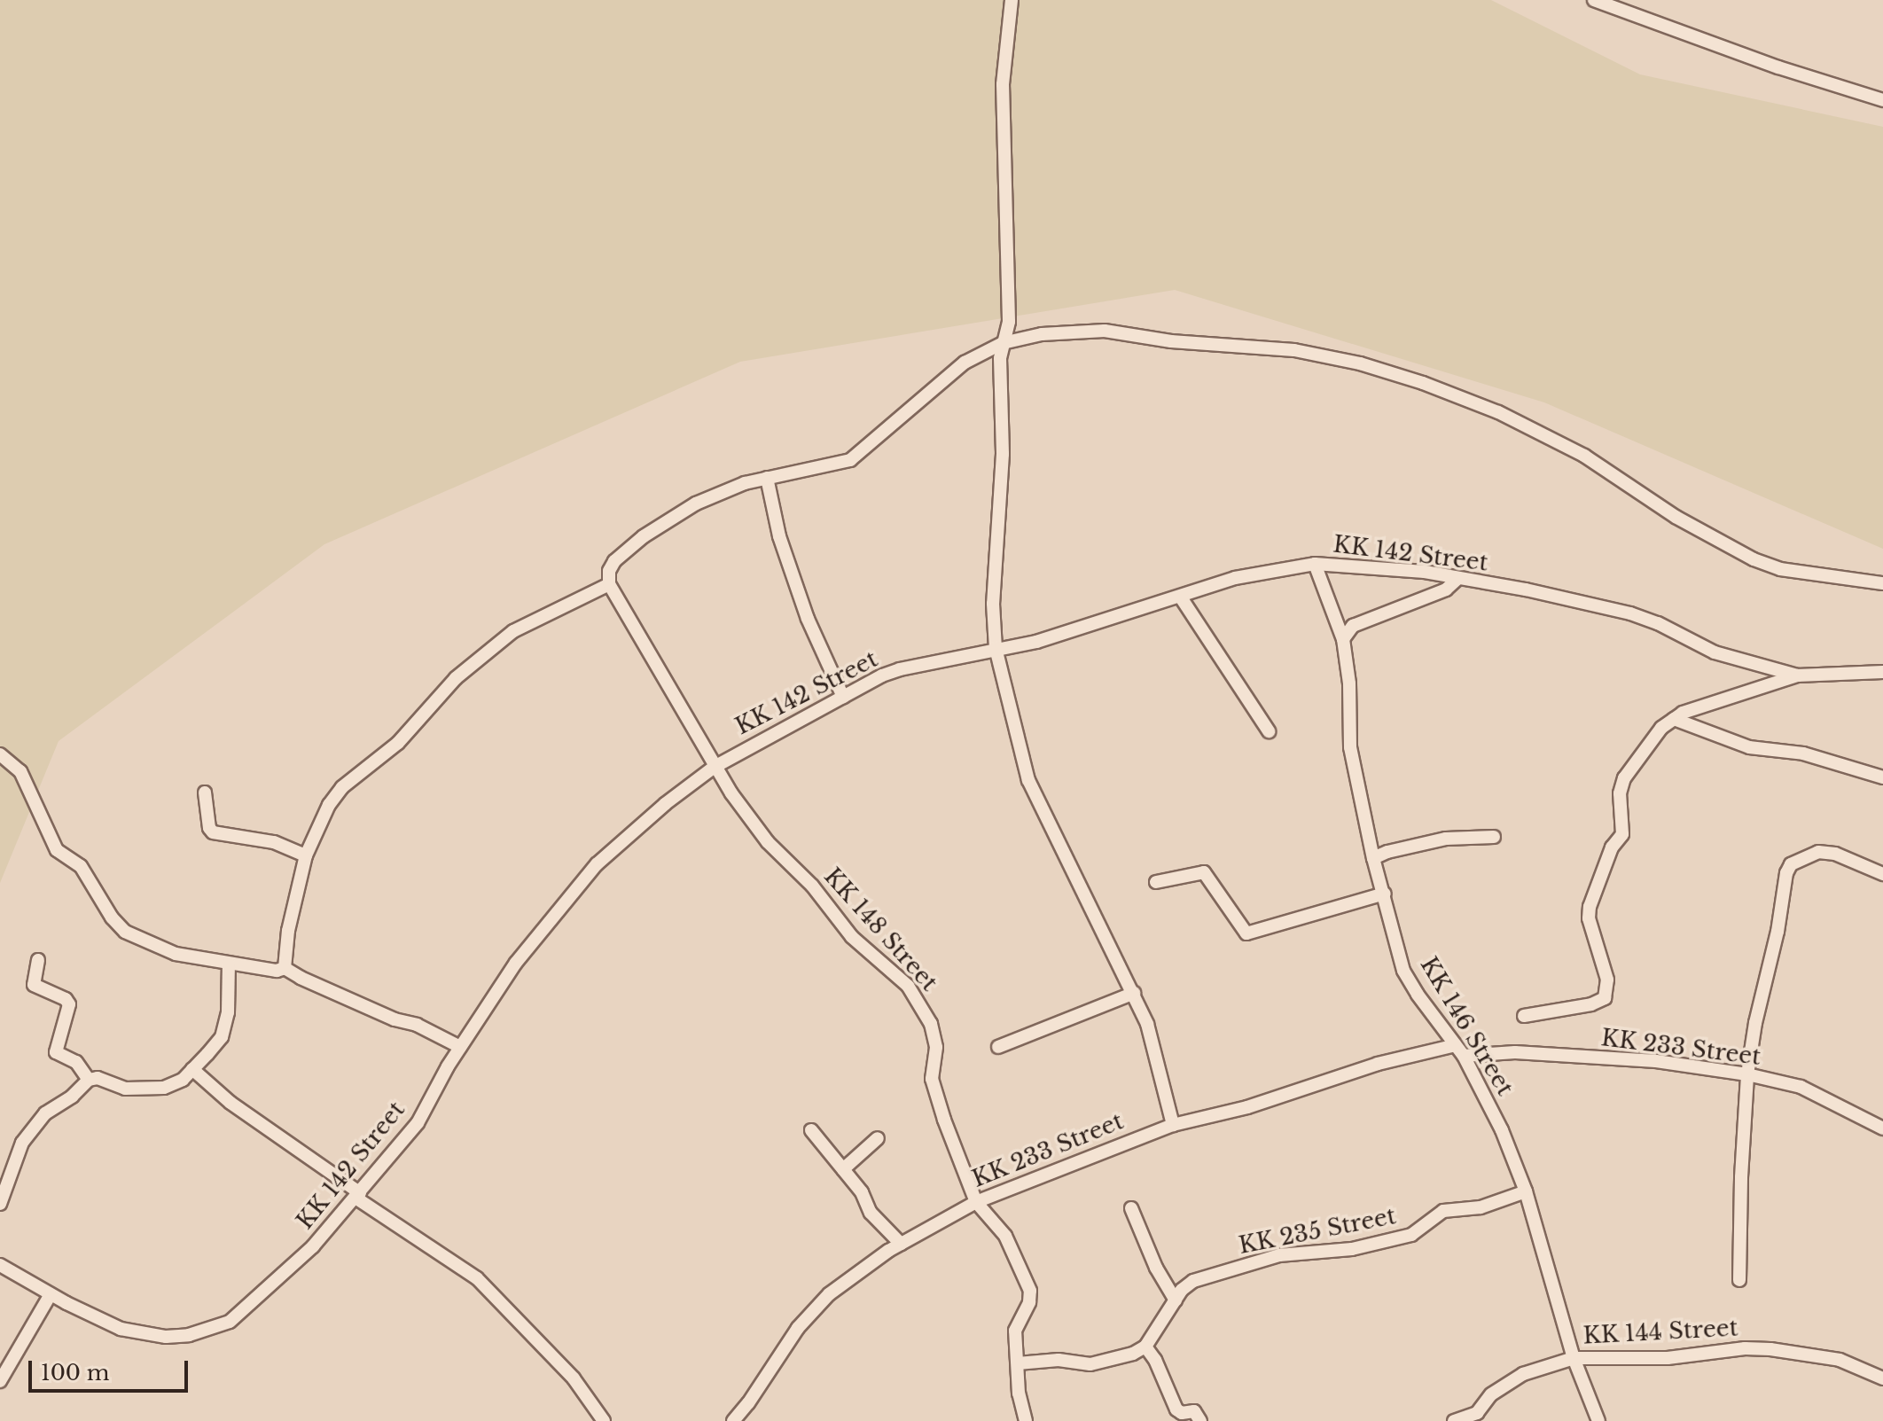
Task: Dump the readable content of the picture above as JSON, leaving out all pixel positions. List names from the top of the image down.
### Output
{
  "streets": {
    "street": [
      "KK 142 Street",
      "KK 148 Street",
      "KK 146 Street",
      "KK 233 Street",
      "KK 235 Street",
      "KK 144 Street"
    ]
  },
  "crossings": [
    ["KK 142 Street", "KK 148 Street"],
    ["KK 142 Street", "KK 146 Street"],
    ["KK 148 Street", "KK 233 Street"],
    ["KK 146 Street", "KK 233 Street"],
    ["KK 146 Street", "KK 235 Street"],
    ["KK 146 Street", "KK 144 Street"]
  ],
  "scale_bar": "100 m"
}
